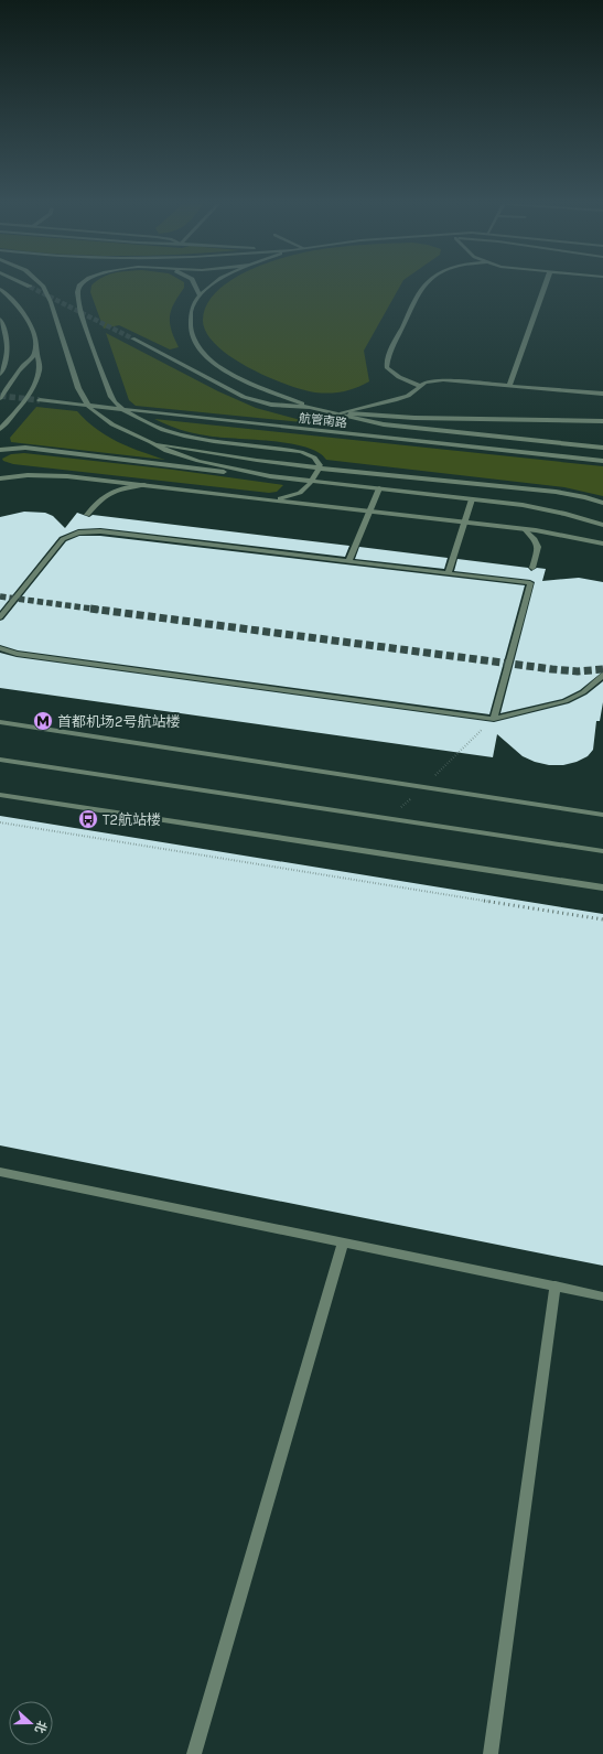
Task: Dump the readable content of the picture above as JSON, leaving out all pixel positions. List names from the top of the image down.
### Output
{
  "streets": {
    "street": ["航管南路"]
  },
  "places": {
    "metro station": ["首都机场2号航站楼"],
    "bus stop": ["T2航站楼"]
  },
  "north": "right"
}
